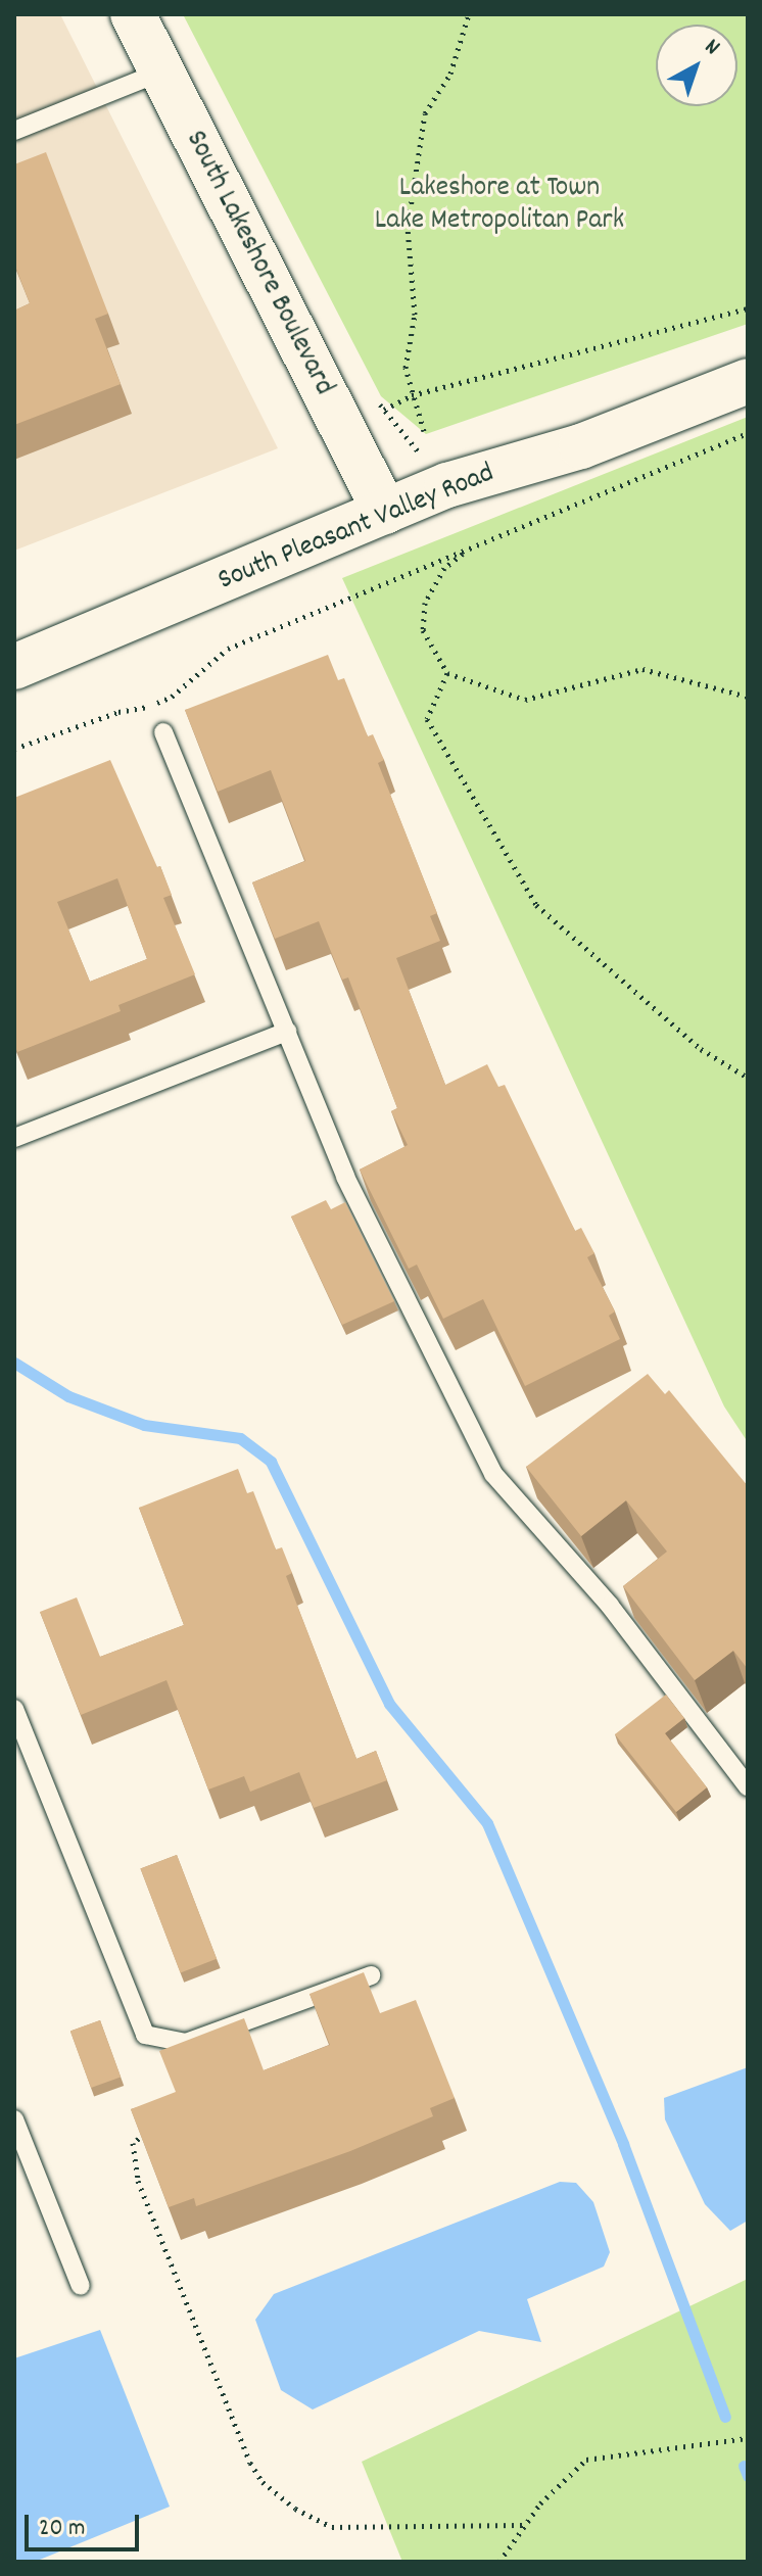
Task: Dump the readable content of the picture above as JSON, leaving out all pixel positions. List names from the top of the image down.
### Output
{
  "streets": {
    "main road": ["South Lakeshore Boulevard", "South Pleasant Valley Road"]
  },
  "crossings": [
    ["South Lakeshore Boulevard", "South Pleasant Valley Road"]
  ],
  "parks": ["Lakeshore at Town Lake Metropolitan Park"],
  "scale_bar": "20 m",
  "north": "top right"
}
